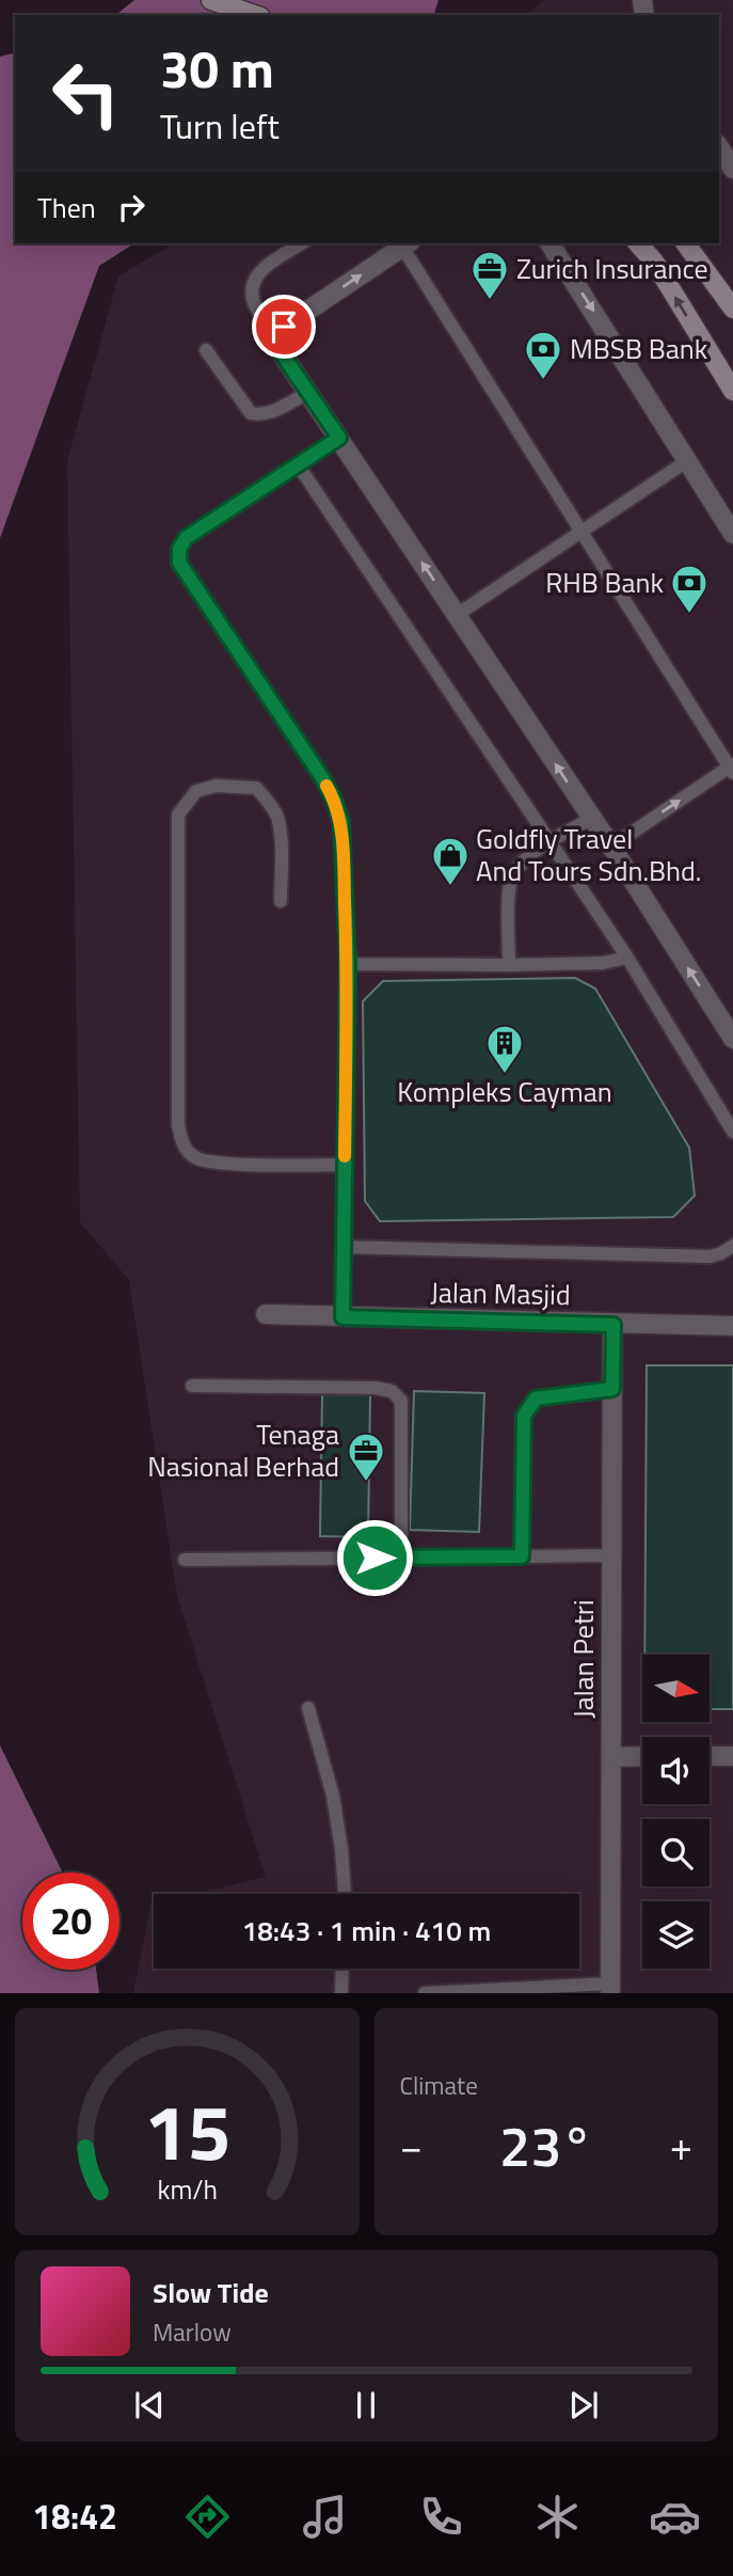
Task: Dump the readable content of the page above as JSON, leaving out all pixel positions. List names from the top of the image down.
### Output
{
  "streets": {
    "street": ["Jalan Masjid", "Jalan Petri"]
  },
  "crossings": [
    ["Jalan Masjid", "Jalan Petri"]
  ],
  "places": {
    "office": ["Zurich Insurance", "Tenaga Nasional Berhad"],
    "bank": ["MBSB Bank", "RHB Bank"],
    "shop": ["Goldfly Travel And Tours Sdn.Bhd."],
    "building": ["Kompleks Cayman"]
  },
  "north": "right",
  "page": {
    "turn": ["30 m", "Turn left"],
    "then": "Then",
    "limit": "20",
    "trip": "18:43 · 1 min · 410 m",
    "tile": "Climate",
    "heat": ["−", "23°", "+"],
    "song": ["Slow Tide", "Marlow"],
    "tabs": "18:42",
    "gauge": ["15", "km/h"]
  }
}
